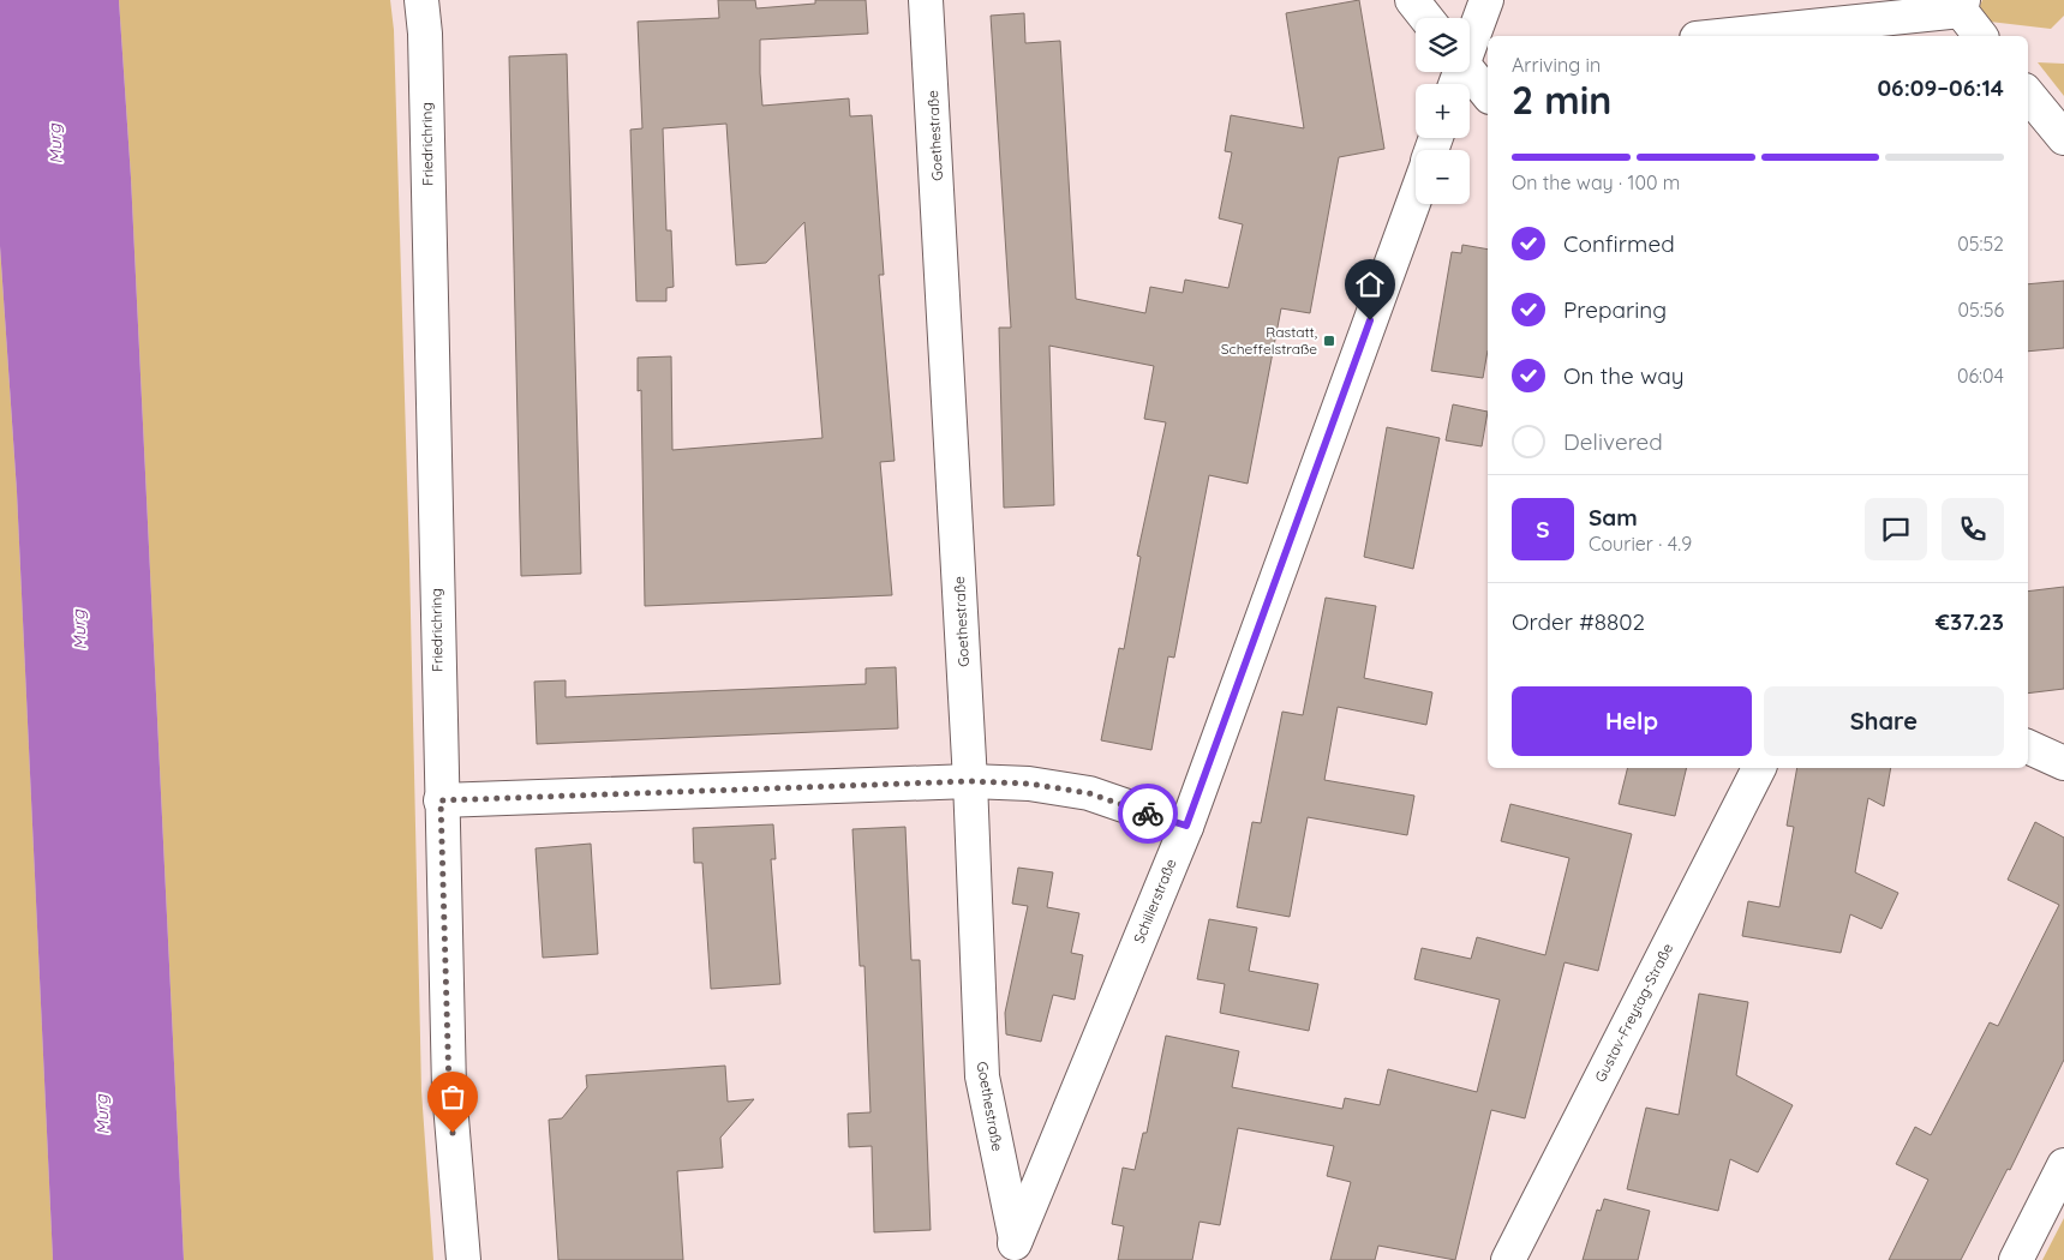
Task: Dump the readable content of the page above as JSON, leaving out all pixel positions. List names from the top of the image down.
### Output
{
  "streets": {
    "street": [
      "Goethestraße",
      "Friedrichring",
      "Schillerstraße",
      "Gustav-Freytag-Straße"
    ]
  },
  "crossings": [
    ["Goethestraße", "Schillerstraße"]
  ],
  "water": ["Murg"],
  "places": {
    "transit": ["Rastatt, Scheffelstraße"]
  },
  "page": {
    "map_buttons": ["+", "−"],
    "heading": ["2 min", "Arriving in", "06:09–06:14"],
    "panel": [
      "Sam",
      "Courier · 4.9",
      "Order #8802",
      "€37.23"
    ],
    "bar": "On the way · 100 m",
    "list": [
      ["Confirmed", "05:52"],
      ["Preparing", "05:56"],
      ["On the way", "06:04"],
      "Delivered"
    ],
    "round": "S",
    "buttons": ["Help", "Share"]
  }
}
